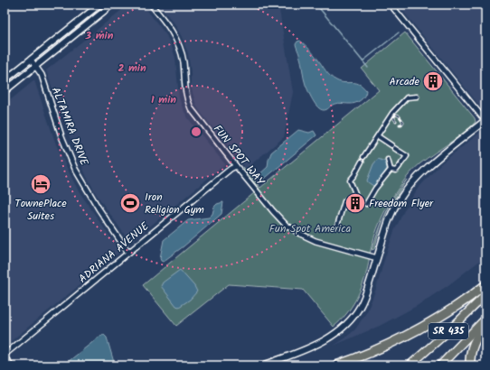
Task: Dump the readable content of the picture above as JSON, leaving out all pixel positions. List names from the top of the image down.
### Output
{
  "streets": {
    "main road": ["SR 435"],
    "street": ["ALTAMIRA DRIVE", "FUN SPOT WAY", "ADRIANA AVENUE"]
  },
  "crossings": [
    ["ALTAMIRA DRIVE", "ADRIANA AVENUE"],
    ["FUN SPOT WAY", "ADRIANA AVENUE"]
  ],
  "parks": ["Fun Spot America"],
  "places": {
    "building": ["Arcade", "Freedom Flyer"],
    "hotel": ["TownePlace Suites"],
    "sports": ["Iron Religion Gym"]
  },
  "rings": ["3 min", "2 min", "1 min"]
}
